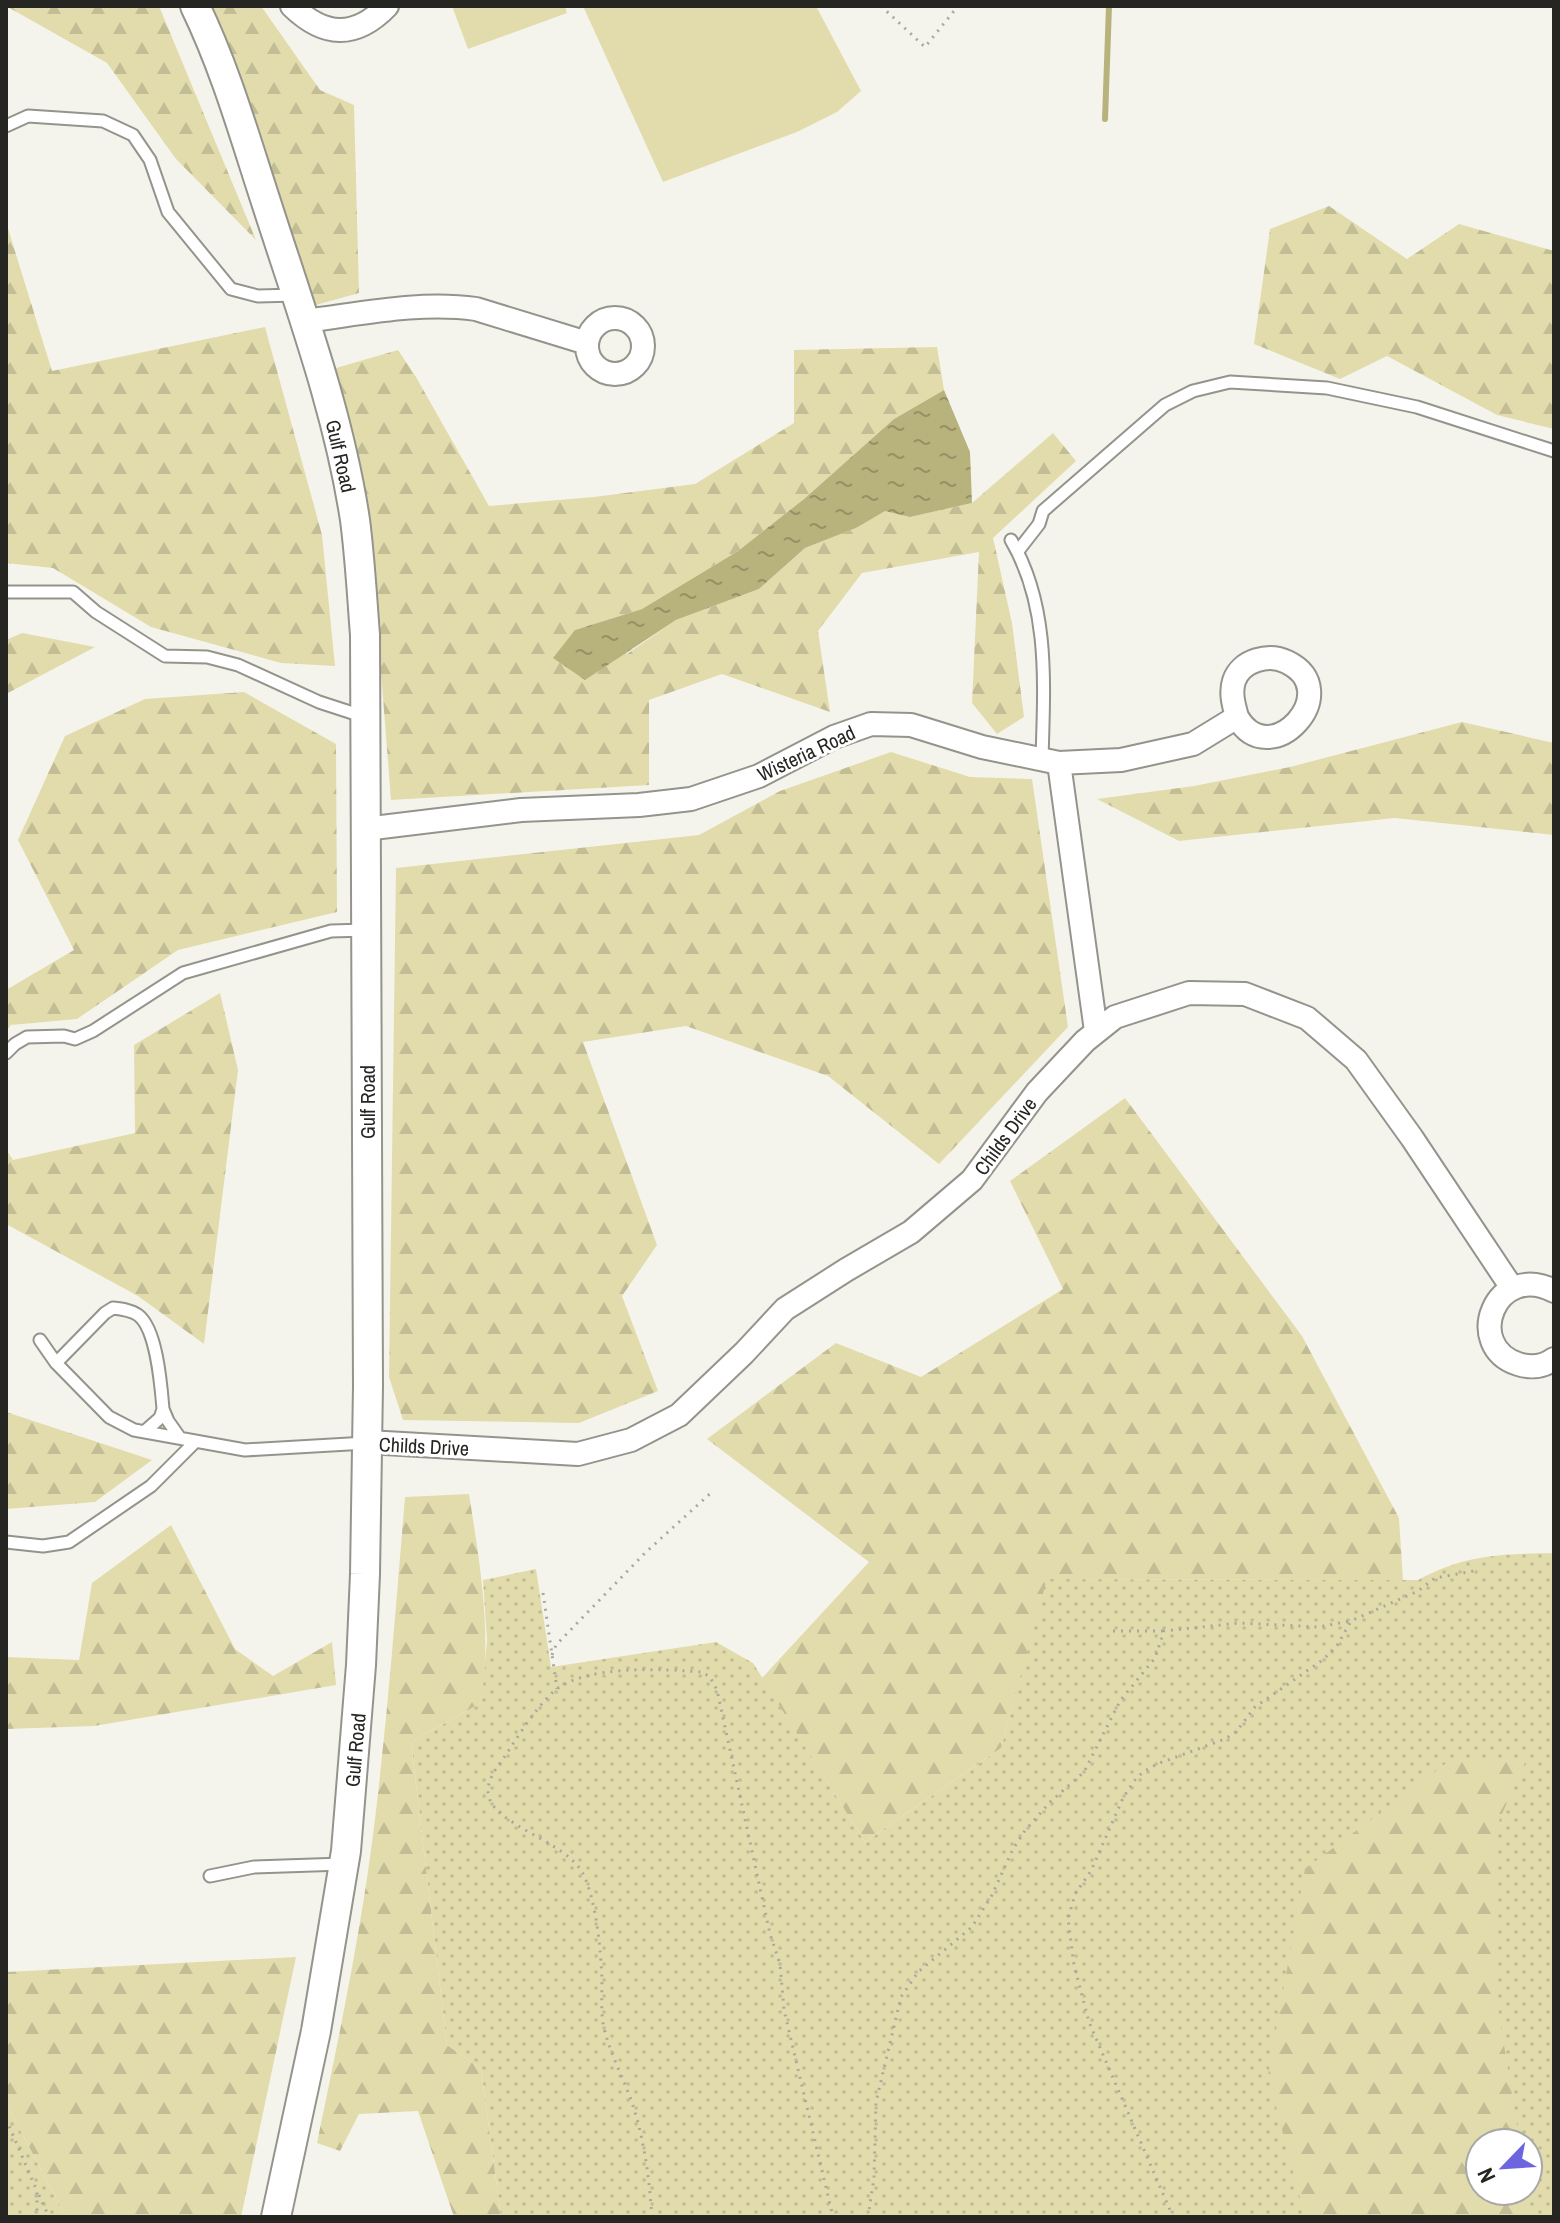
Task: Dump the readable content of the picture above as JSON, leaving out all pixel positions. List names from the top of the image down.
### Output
{
  "streets": {
    "street": ["Gulf Road", "Wisteria Road", "Childs Drive"]
  },
  "crossings": [
    ["Gulf Road", "Wisteria Road"],
    ["Gulf Road", "Childs Drive"]
  ],
  "north": "bottom left"
}
